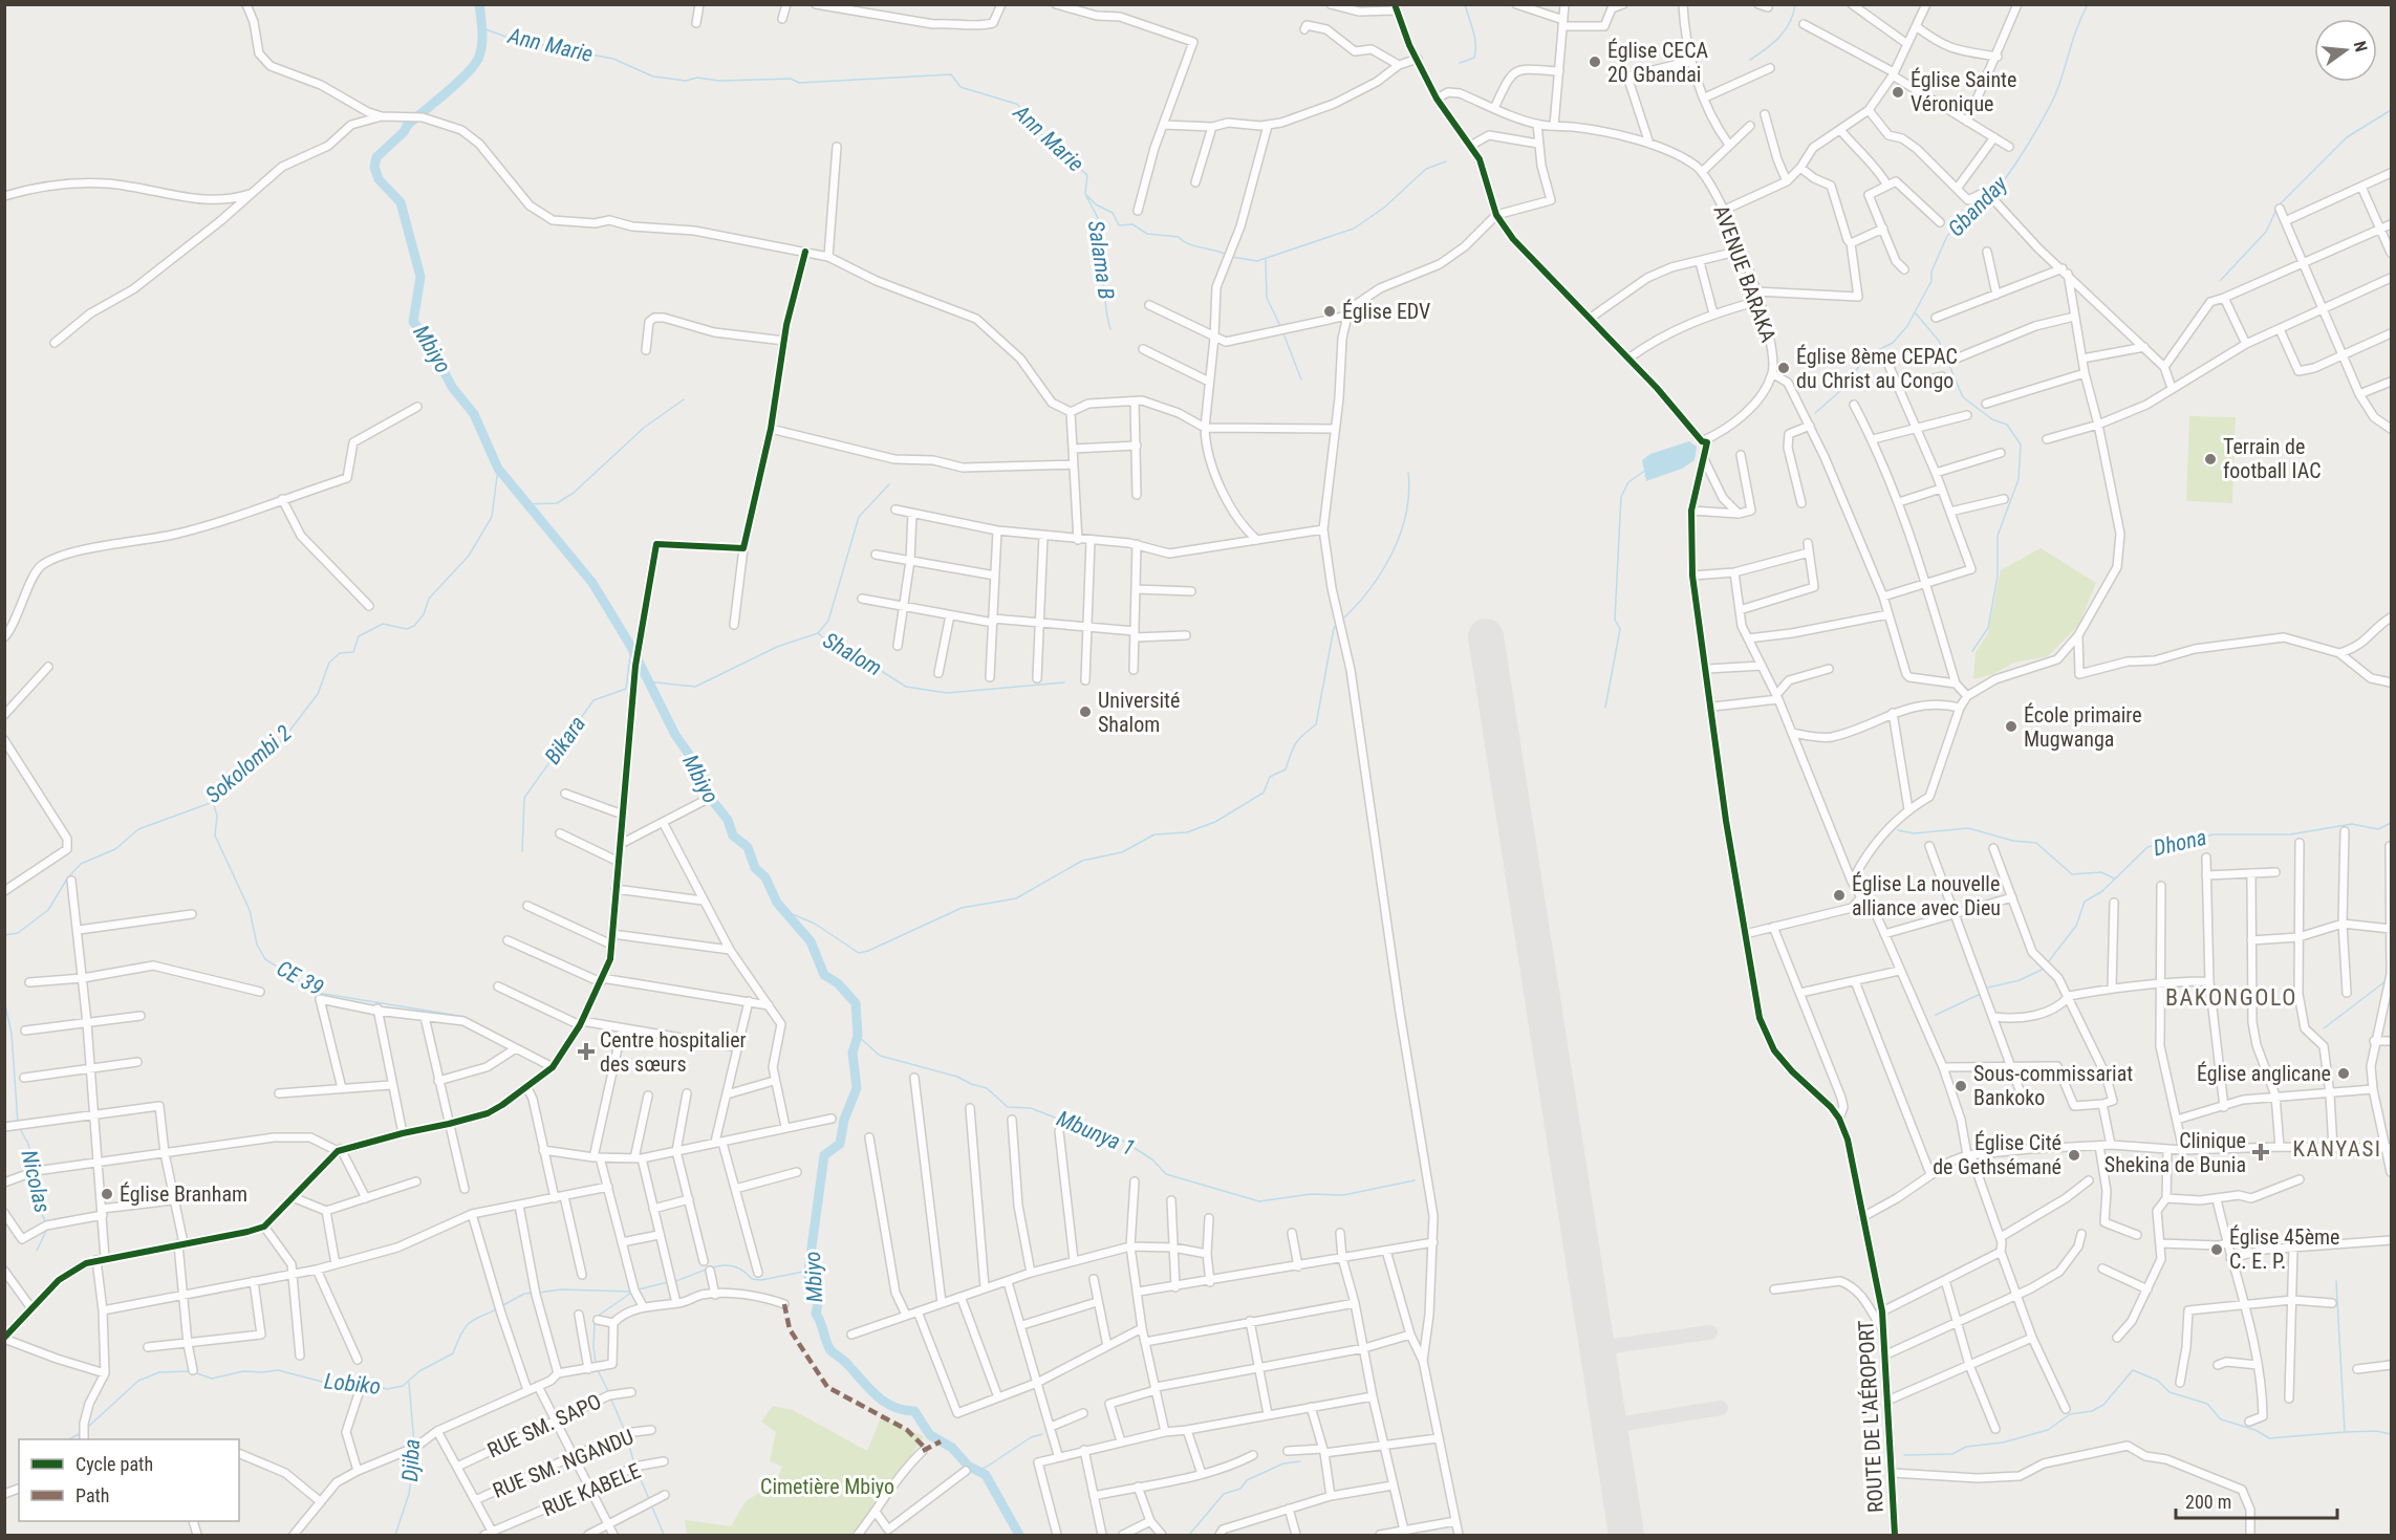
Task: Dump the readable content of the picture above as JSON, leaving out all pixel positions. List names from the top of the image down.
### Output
{
  "streets": {
    "street": [
      "AVENUE BARAKA",
      "ROUTE DE L'AÉROPORT",
      "RUE SM. SAPO",
      "RUE SM. NGANDU",
      "RUE KABELE"
    ]
  },
  "districts": ["BAKONGOLO", "KANYASI"],
  "water": [
    "Ann Marie",
    "Gbanday",
    "Salama B",
    "Mbiyo",
    "Shalom",
    "Bikara",
    "Sokolombi 2",
    "Dhona",
    "CE 39",
    "Mbunya 1",
    "Nicolas",
    "Lobiko",
    "Djiba"
  ],
  "parks": ["Cimetière Mbiyo"],
  "places": {
    "other": [
      "Église CECA 20 Gbandai",
      "Église Sainte Véronique",
      "Église EDV",
      "Église 8ème CEPAC du Christ au Congo",
      "Terrain de football IAC",
      "Université Shalom",
      "École primaire Mugwanga",
      "Église La nouvelle alliance avec Dieu",
      "Église anglicane",
      "Sous-commissariat Bankoko",
      "Église Cité de Gethsémané",
      "Église Branham",
      "Église 45ème C. E. P."
    ],
    "health": ["Centre hospitalier des sœurs", "Clinique Shekina de Bunia"]
  },
  "legend": ["Cycle path", "Path"],
  "scale_bar": "200 m",
  "north": "right"
}
